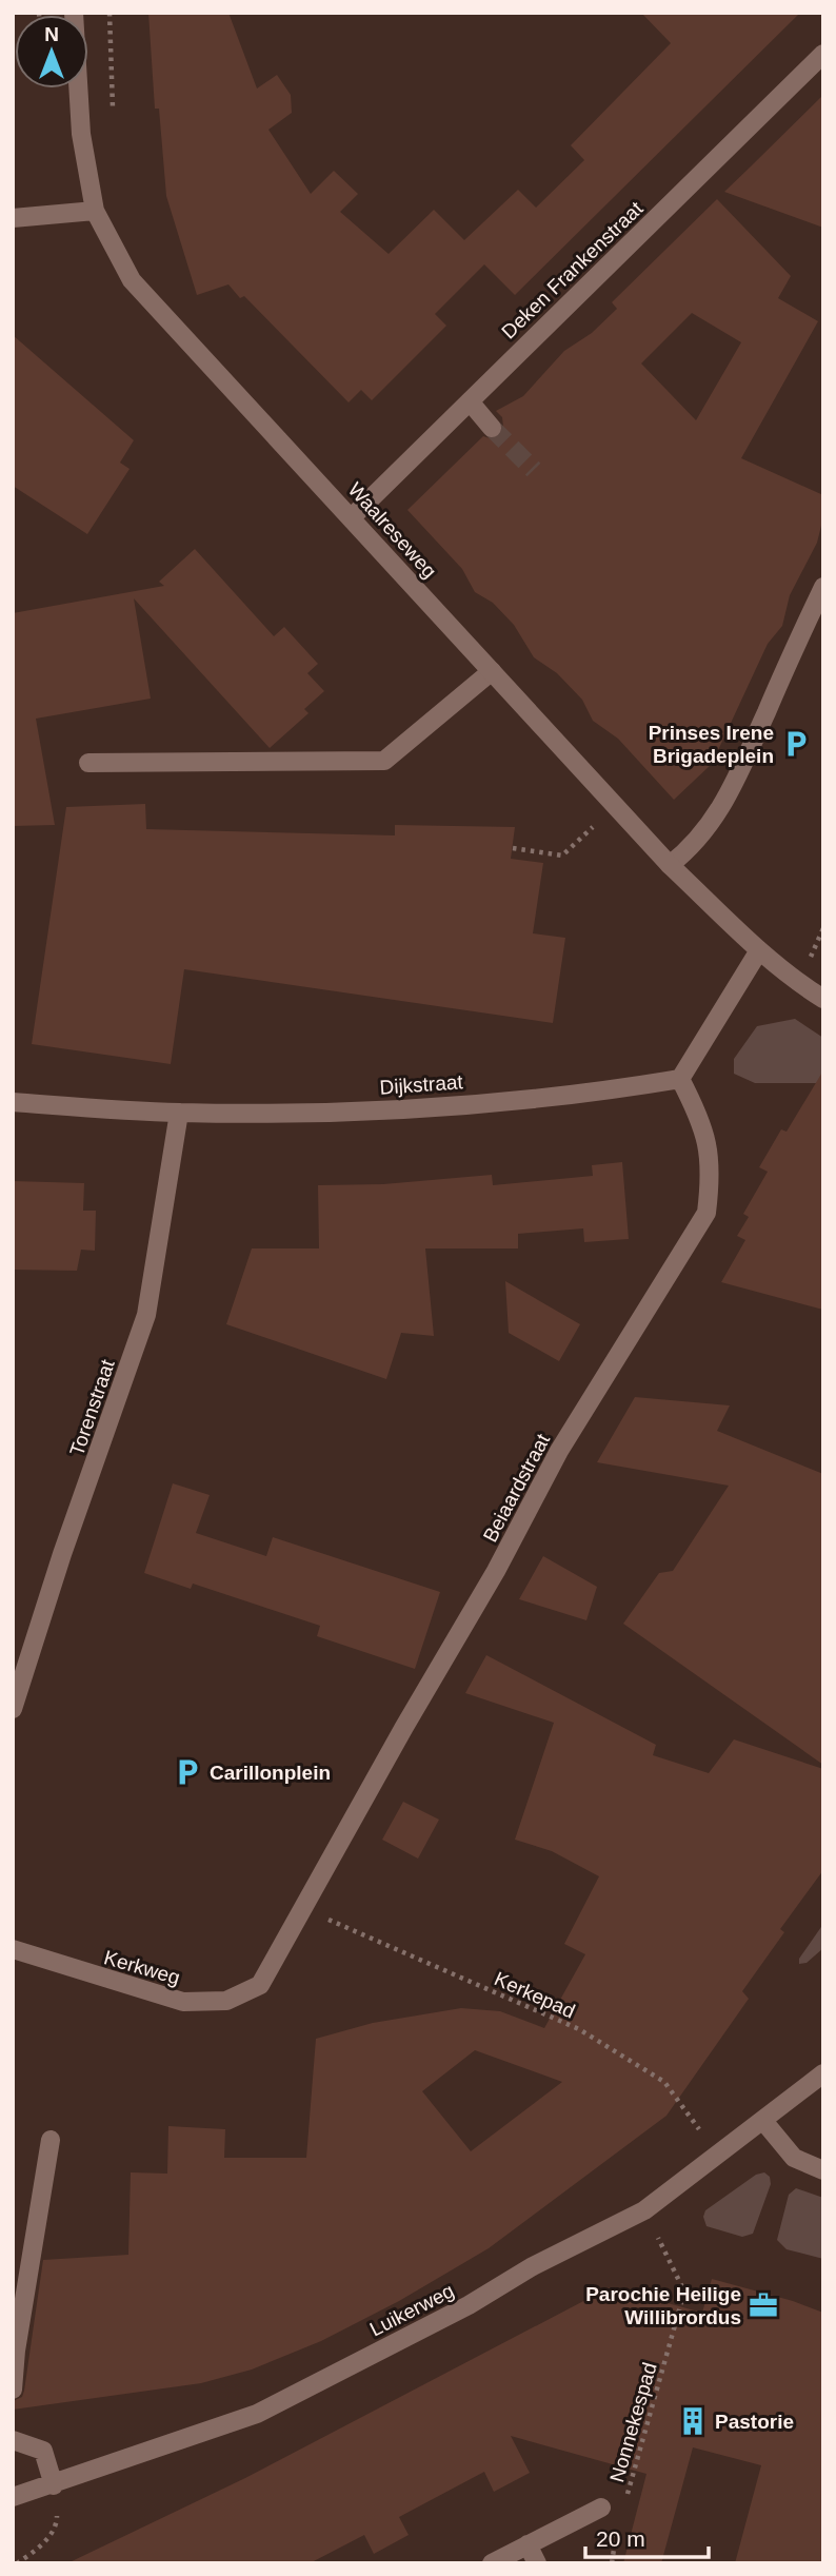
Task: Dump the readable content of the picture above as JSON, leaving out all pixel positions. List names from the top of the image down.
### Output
{
  "streets": {
    "street": [
      "Deken Frankenstraat",
      "Waalreseweg",
      "Dijkstraat",
      "Torenstraat",
      "Beiaardstraat",
      "Kerkweg",
      "Luikerweg"
    ],
    "path": ["Kerkepad", "Nonnekespad"]
  },
  "crossings": [
    ["Deken Frankenstraat", "Waalreseweg"],
    ["Dijkstraat", "Torenstraat"],
    ["Dijkstraat", "Beiaardstraat"],
    ["Beiaardstraat", "Kerkweg"],
    ["Beiaardstraat", "Kerkepad"],
    ["Kerkweg", "Kerkepad"],
    ["Kerkepad", "Luikerweg"],
    ["Luikerweg", "Nonnekespad"]
  ],
  "places": {
    "parking": ["Prinses Irene Brigadeplein", "Carillonplein"],
    "office": ["Parochie Heilige Willibrordus"],
    "building": ["Pastorie"]
  },
  "scale_bar": "20 m",
  "north": "top"
}
